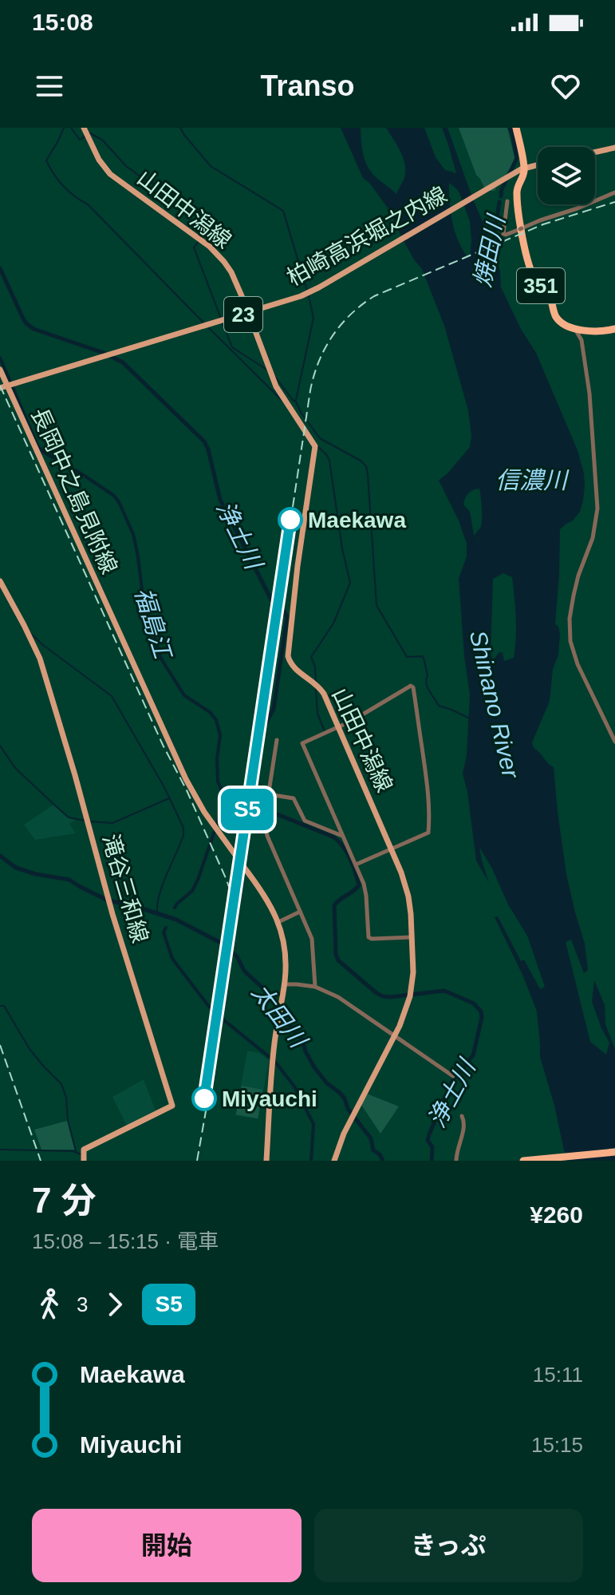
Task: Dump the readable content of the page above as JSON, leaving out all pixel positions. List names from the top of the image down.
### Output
{
  "streets": {
    "highway": ["351"],
    "main road": [
      "山田中潟線",
      "柏崎高浜堀之内線",
      "23",
      "長岡中之島見附線",
      "滝谷三和線"
    ]
  },
  "crossings": [
    ["山田中潟線", "柏崎高浜堀之内線"],
    ["柏崎高浜堀之内線", "351"],
    ["柏崎高浜堀之内線", "長岡中之島見附線"]
  ],
  "water": [
    "焼田川",
    "信濃川",
    "浄土川",
    "福島江",
    "Shinano River",
    "太田川"
  ],
  "places": ["Maekawa", "Miyauchi"],
  "page": {
    "status": "15:08",
    "header": "Transo",
    "on_map": "S5",
    "heading": ["7 分", "15:08 – 15:15 · 電車", "¥260"],
    "legs": ["3", "S5"],
    "list": [
      {
        "name": "Maekawa",
        "value": "15:11"
      },
      {
        "name": "Miyauchi",
        "value": "15:15"
      }
    ],
    "buttons": ["開始", "きっぷ"]
  }
}
